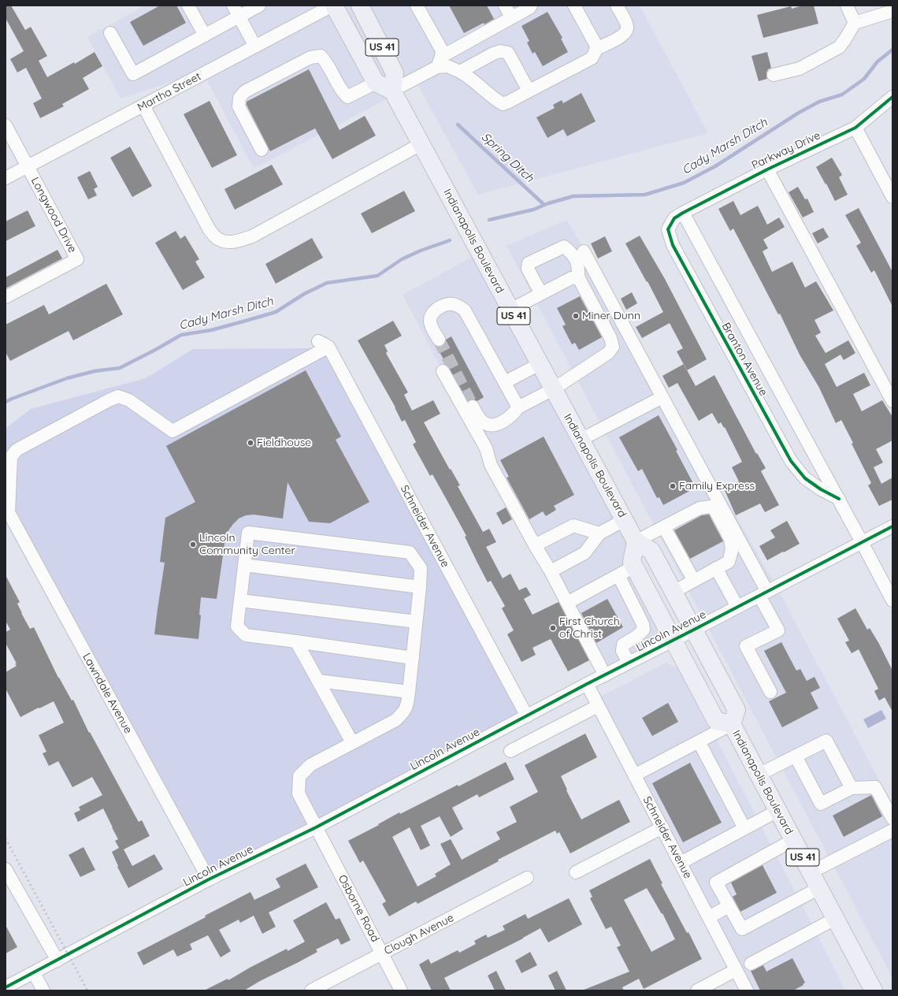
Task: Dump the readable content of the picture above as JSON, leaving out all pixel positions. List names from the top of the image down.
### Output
{
  "streets": {
    "highway": ["US 41", "Indianapolis Boulevard"],
    "street": [
      "Martha Street",
      "Parkway Drive",
      "Longwood Drive",
      "Branton Avenue",
      "Schneider Avenue",
      "Lincoln Avenue",
      "Lawndale Avenue",
      "Osborne Road",
      "Clough Avenue"
    ]
  },
  "crossings": [
    ["US 41", "Martha Street"],
    ["US 41", "Indianapolis Boulevard"],
    ["Martha Street", "Longwood Drive"],
    ["Parkway Drive", "Branton Avenue"],
    ["Indianapolis Boulevard", "Lincoln Avenue"],
    ["Branton Avenue", "Lincoln Avenue"],
    ["Schneider Avenue", "Lincoln Avenue"],
    ["Schneider Avenue", "Lawndale Avenue"],
    ["Lincoln Avenue", "Lawndale Avenue"],
    ["Lincoln Avenue", "Osborne Road"],
    ["Osborne Road", "Clough Avenue"]
  ],
  "water": ["Cady Marsh Ditch", "Spring Ditch"],
  "places": [
    "Miner Dunn",
    "Fieldhouse",
    "Family Express",
    "Lincoln Community Center",
    "First Church of Christ"
  ]
}
